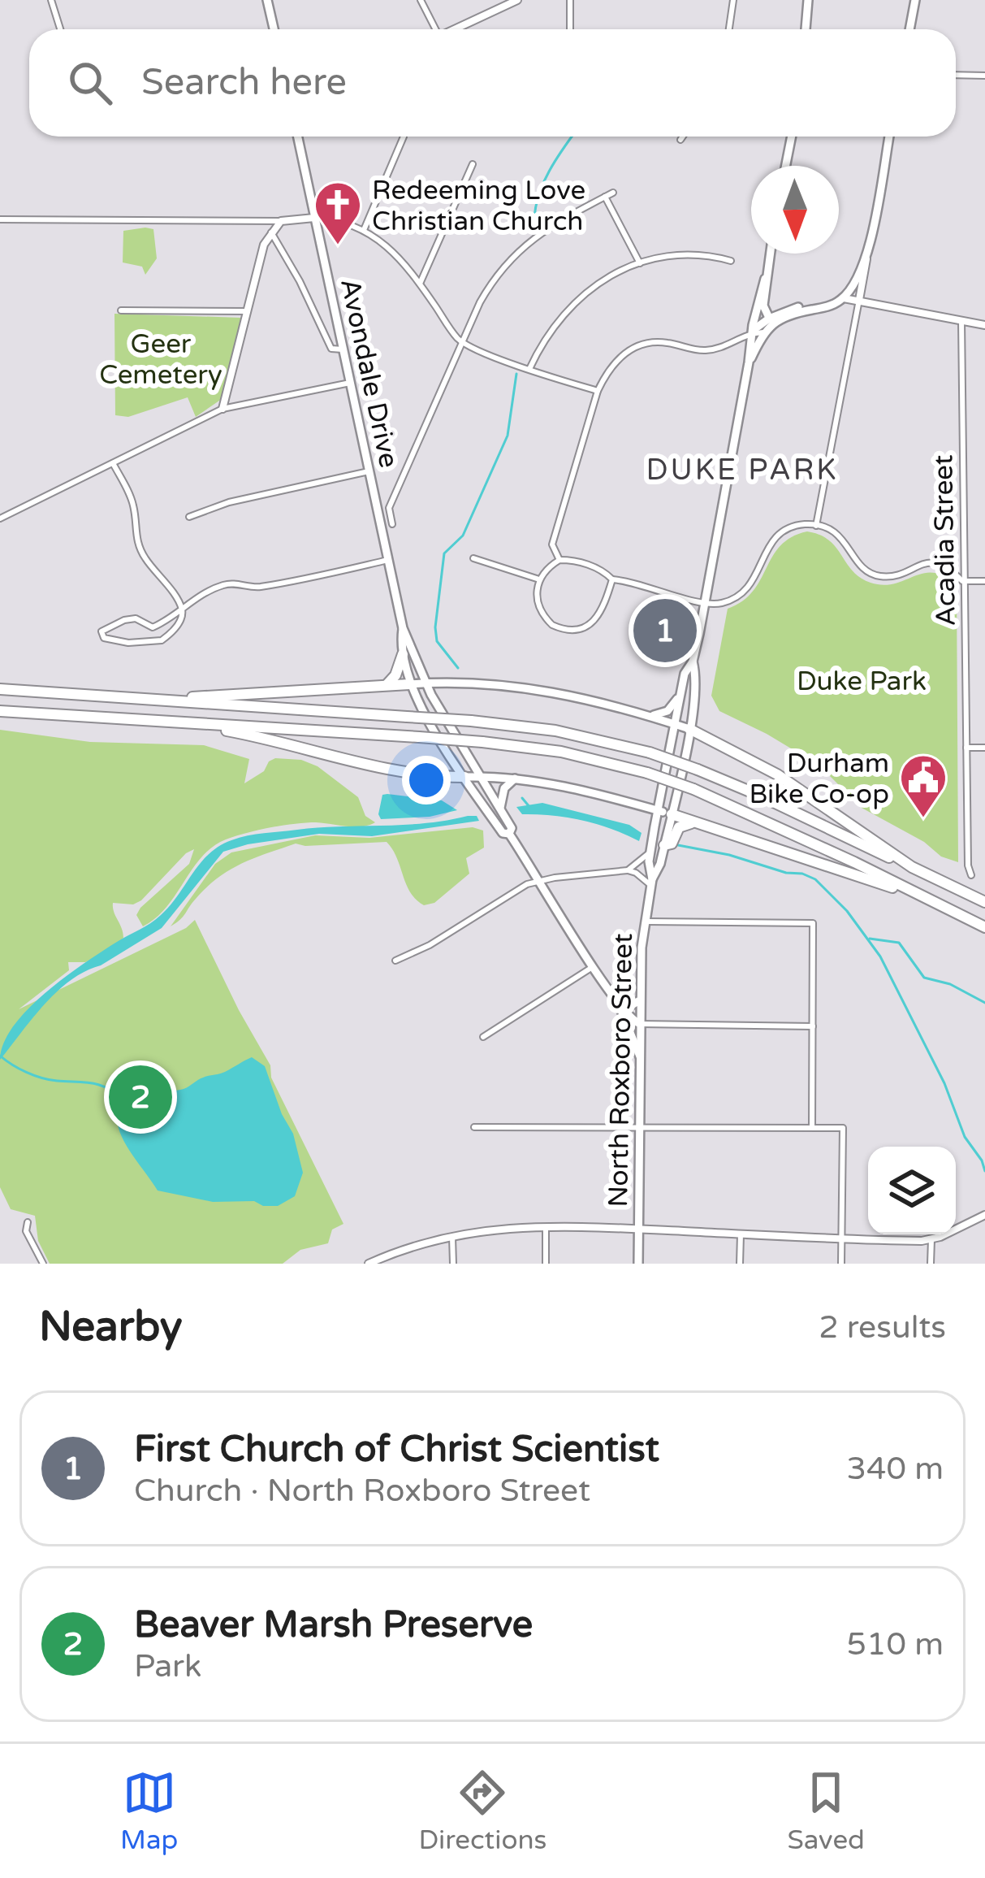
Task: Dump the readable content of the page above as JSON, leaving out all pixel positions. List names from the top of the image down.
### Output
{
  "streets": {
    "main road": ["Avondale Drive", "North Roxboro Street"],
    "street": ["Acadia Street"]
  },
  "crossings": [
    ["Avondale Drive", "North Roxboro Street"]
  ],
  "districts": ["DUKE PARK"],
  "parks": ["Geer Cemetery", "Duke Park"],
  "places": {
    "church": ["Redeeming Love Christian Church"],
    "public building": ["Durham Bike Co-op"]
  },
  "north": "bottom",
  "page": {
    "search": "Search here",
    "pins": ["1", "2"],
    "heading": ["Nearby", "2 results"],
    "list": [
      {
        "mark": "1",
        "name": "First Church of Christ Scientist",
        "note": "Church · North Roxboro Street",
        "value": "340 m"
      },
      {
        "mark": "2",
        "name": "Beaver Marsh Preserve",
        "note": "Park",
        "value": "510 m"
      }
    ],
    "nav": ["Map", "Directions", "Saved"]
  }
}
